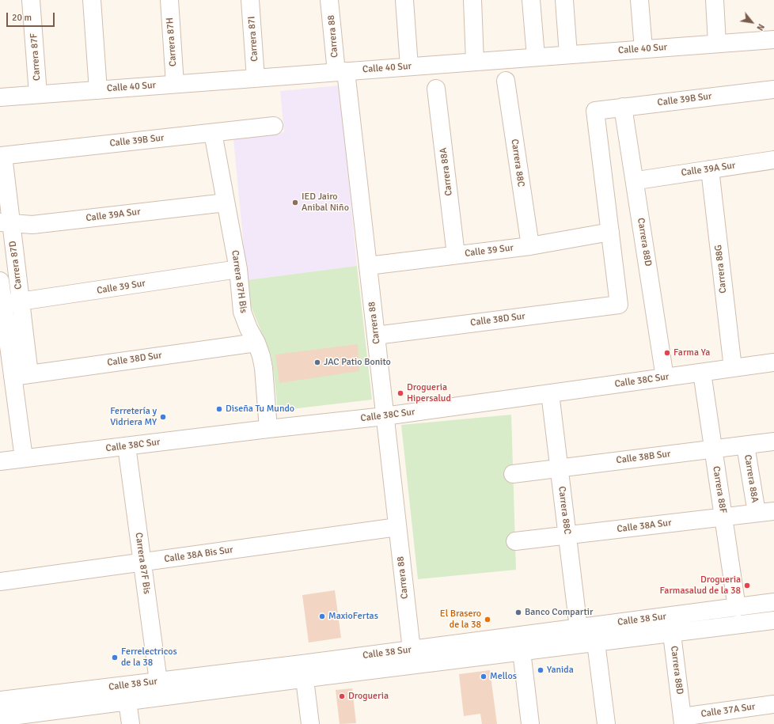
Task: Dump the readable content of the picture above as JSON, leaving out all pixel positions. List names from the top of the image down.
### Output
{
  "streets": {
    "street": [
      "Carrera 88",
      "Carrera 87I",
      "Carrera 87H",
      "Calle 40 Sur",
      "Carrera 87F",
      "Calle 39B Sur",
      "Carrera 88C",
      "Calle 39A Sur",
      "Carrera 88A",
      "Carrera 88D",
      "Calle 39 Sur",
      "Carrera 87D",
      "Carrera 88G",
      "Carrera 87H Bis",
      "Calle 38D Sur",
      "Calle 38C Sur",
      "Calle 38B Sur",
      "Carrera 88F",
      "Calle 38A Sur",
      "Calle 38A Bis Sur",
      "Carrera 87F Bis",
      "Calle 38 Sur",
      "Calle 37A Sur"
    ]
  },
  "crossings": [
    ["Carrera 88", "Calle 40 Sur"],
    ["Carrera 88", "Calle 39 Sur"],
    ["Carrera 88", "Calle 38D Sur"],
    ["Carrera 88", "Calle 38C Sur"],
    ["Carrera 88", "Calle 38A Bis Sur"],
    ["Carrera 88", "Calle 38 Sur"],
    ["Carrera 87I", "Calle 40 Sur"],
    ["Carrera 87H", "Calle 40 Sur"],
    ["Calle 40 Sur", "Carrera 87F"],
    ["Calle 39B Sur", "Carrera 88D"],
    ["Calle 39B Sur", "Calle 39 Sur"],
    ["Calle 39B Sur", "Carrera 87D"],
    ["Calle 39B Sur", "Carrera 87H Bis"],
    ["Calle 39B Sur", "Calle 38D Sur"],
    ["Carrera 88C", "Calle 39 Sur"],
    ["Carrera 88C", "Calle 38C Sur"],
    ["Carrera 88C", "Calle 38B Sur"],
    ["Carrera 88C", "Calle 38A Sur"],
    ["Carrera 88C", "Calle 38 Sur"],
    ["Calle 39A Sur", "Carrera 87D"],
    ["Calle 39A Sur", "Carrera 88G"],
    ["Calle 39A Sur", "Carrera 87H Bis"],
    ["Carrera 88A", "Calle 39 Sur"],
    ["Carrera 88A", "Calle 38B Sur"],
    ["Carrera 88A", "Calle 38A Sur"],
    ["Carrera 88D", "Calle 38C Sur"],
    ["Carrera 88D", "Calle 38 Sur"],
    ["Carrera 88D", "Calle 37A Sur"],
    ["Calle 39 Sur", "Carrera 87D"],
    ["Calle 39 Sur", "Carrera 87H Bis"],
    ["Calle 39 Sur", "Calle 38D Sur"],
    ["Carrera 87D", "Calle 38D Sur"],
    ["Carrera 88G", "Calle 38C Sur"],
    ["Carrera 87H Bis", "Calle 38D Sur"],
    ["Carrera 87H Bis", "Calle 38C Sur"],
    ["Calle 38C Sur", "Carrera 88F"],
    ["Calle 38C Sur", "Carrera 87F Bis"],
    ["Calle 38B Sur", "Carrera 88F"],
    ["Carrera 88F", "Calle 38A Sur"],
    ["Carrera 88F", "Calle 38 Sur"],
    ["Calle 38A Bis Sur", "Carrera 87F Bis"],
    ["Carrera 87F Bis", "Calle 38 Sur"]
  ],
  "places": [
    "IED Jairo Anibal Niño",
    "Farma Ya",
    "JAC Patio Bonito",
    "Drogueria Hipersalud",
    "Diseña Tu Mundo",
    "Ferretería y Vidriera MY",
    "Drogueria Farmasalud de la 38",
    "Banco Compartir",
    "MaxioFertas",
    "El Brasero de la 38",
    "Ferrelectricos de la 38",
    "Yanida",
    "Mellos",
    "Drogueria"
  ],
  "scale_bar": "20 m",
  "north": "bottom right"
}
